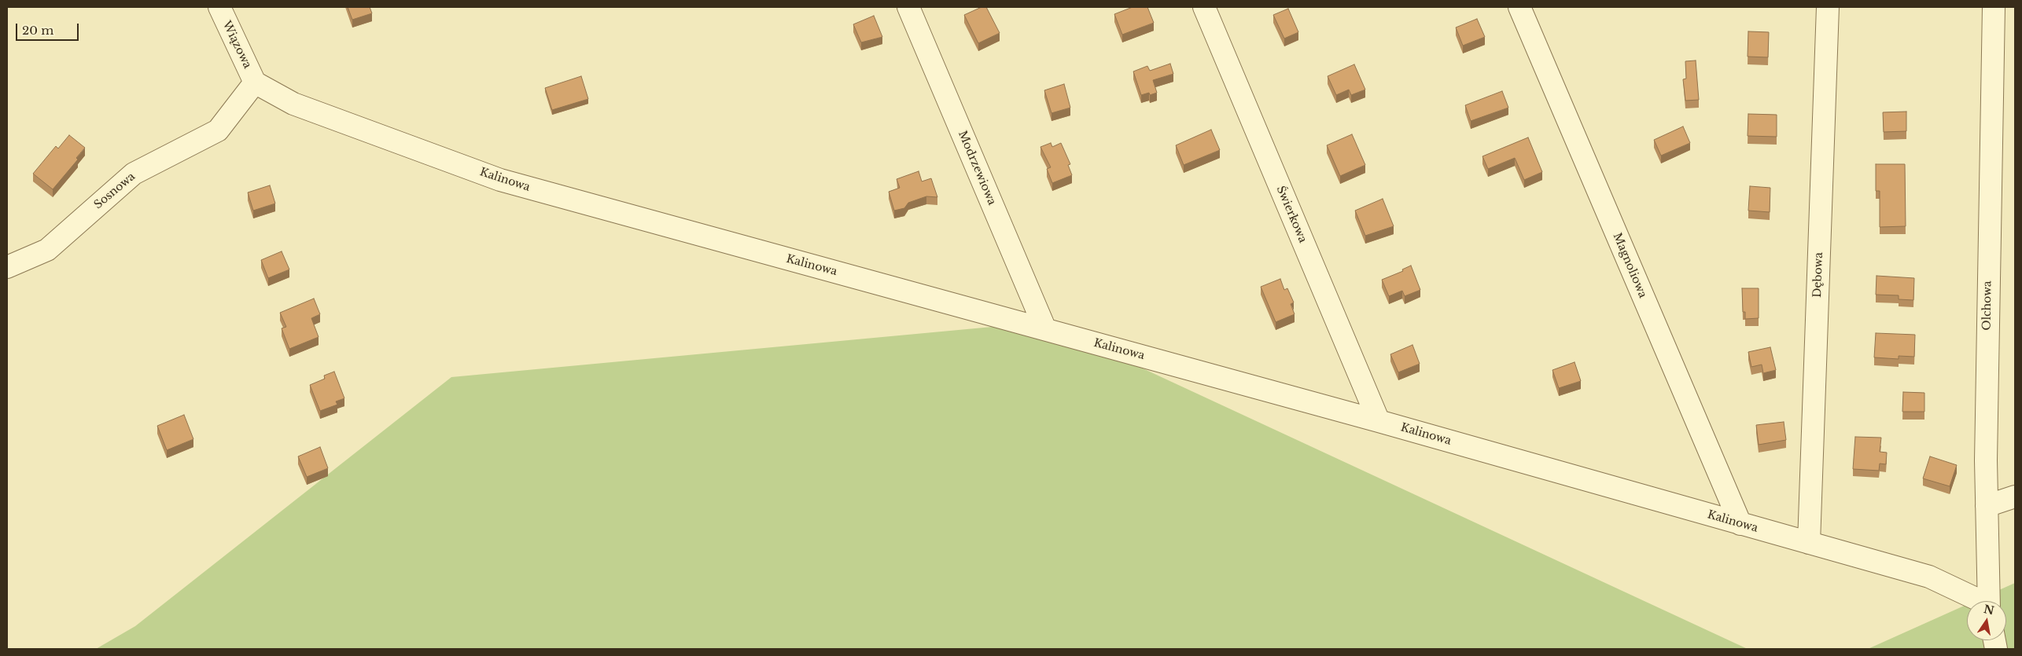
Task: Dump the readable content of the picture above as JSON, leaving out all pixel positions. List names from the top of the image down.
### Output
{
  "streets": {
    "street": [
      "Wiązowa",
      "Modrzewiowa",
      "Kalinowa",
      "Sosnowa",
      "Świerkowa",
      "Magnoliowa",
      "Dębowa",
      "Olchowa"
    ]
  },
  "crossings": [
    ["Wiązowa", "Kalinowa"],
    ["Wiązowa", "Sosnowa"],
    ["Modrzewiowa", "Kalinowa"],
    ["Kalinowa", "Sosnowa"],
    ["Kalinowa", "Świerkowa"],
    ["Kalinowa", "Magnoliowa"],
    ["Kalinowa", "Dębowa"]
  ],
  "scale_bar": "20 m",
  "north": "top"
}
